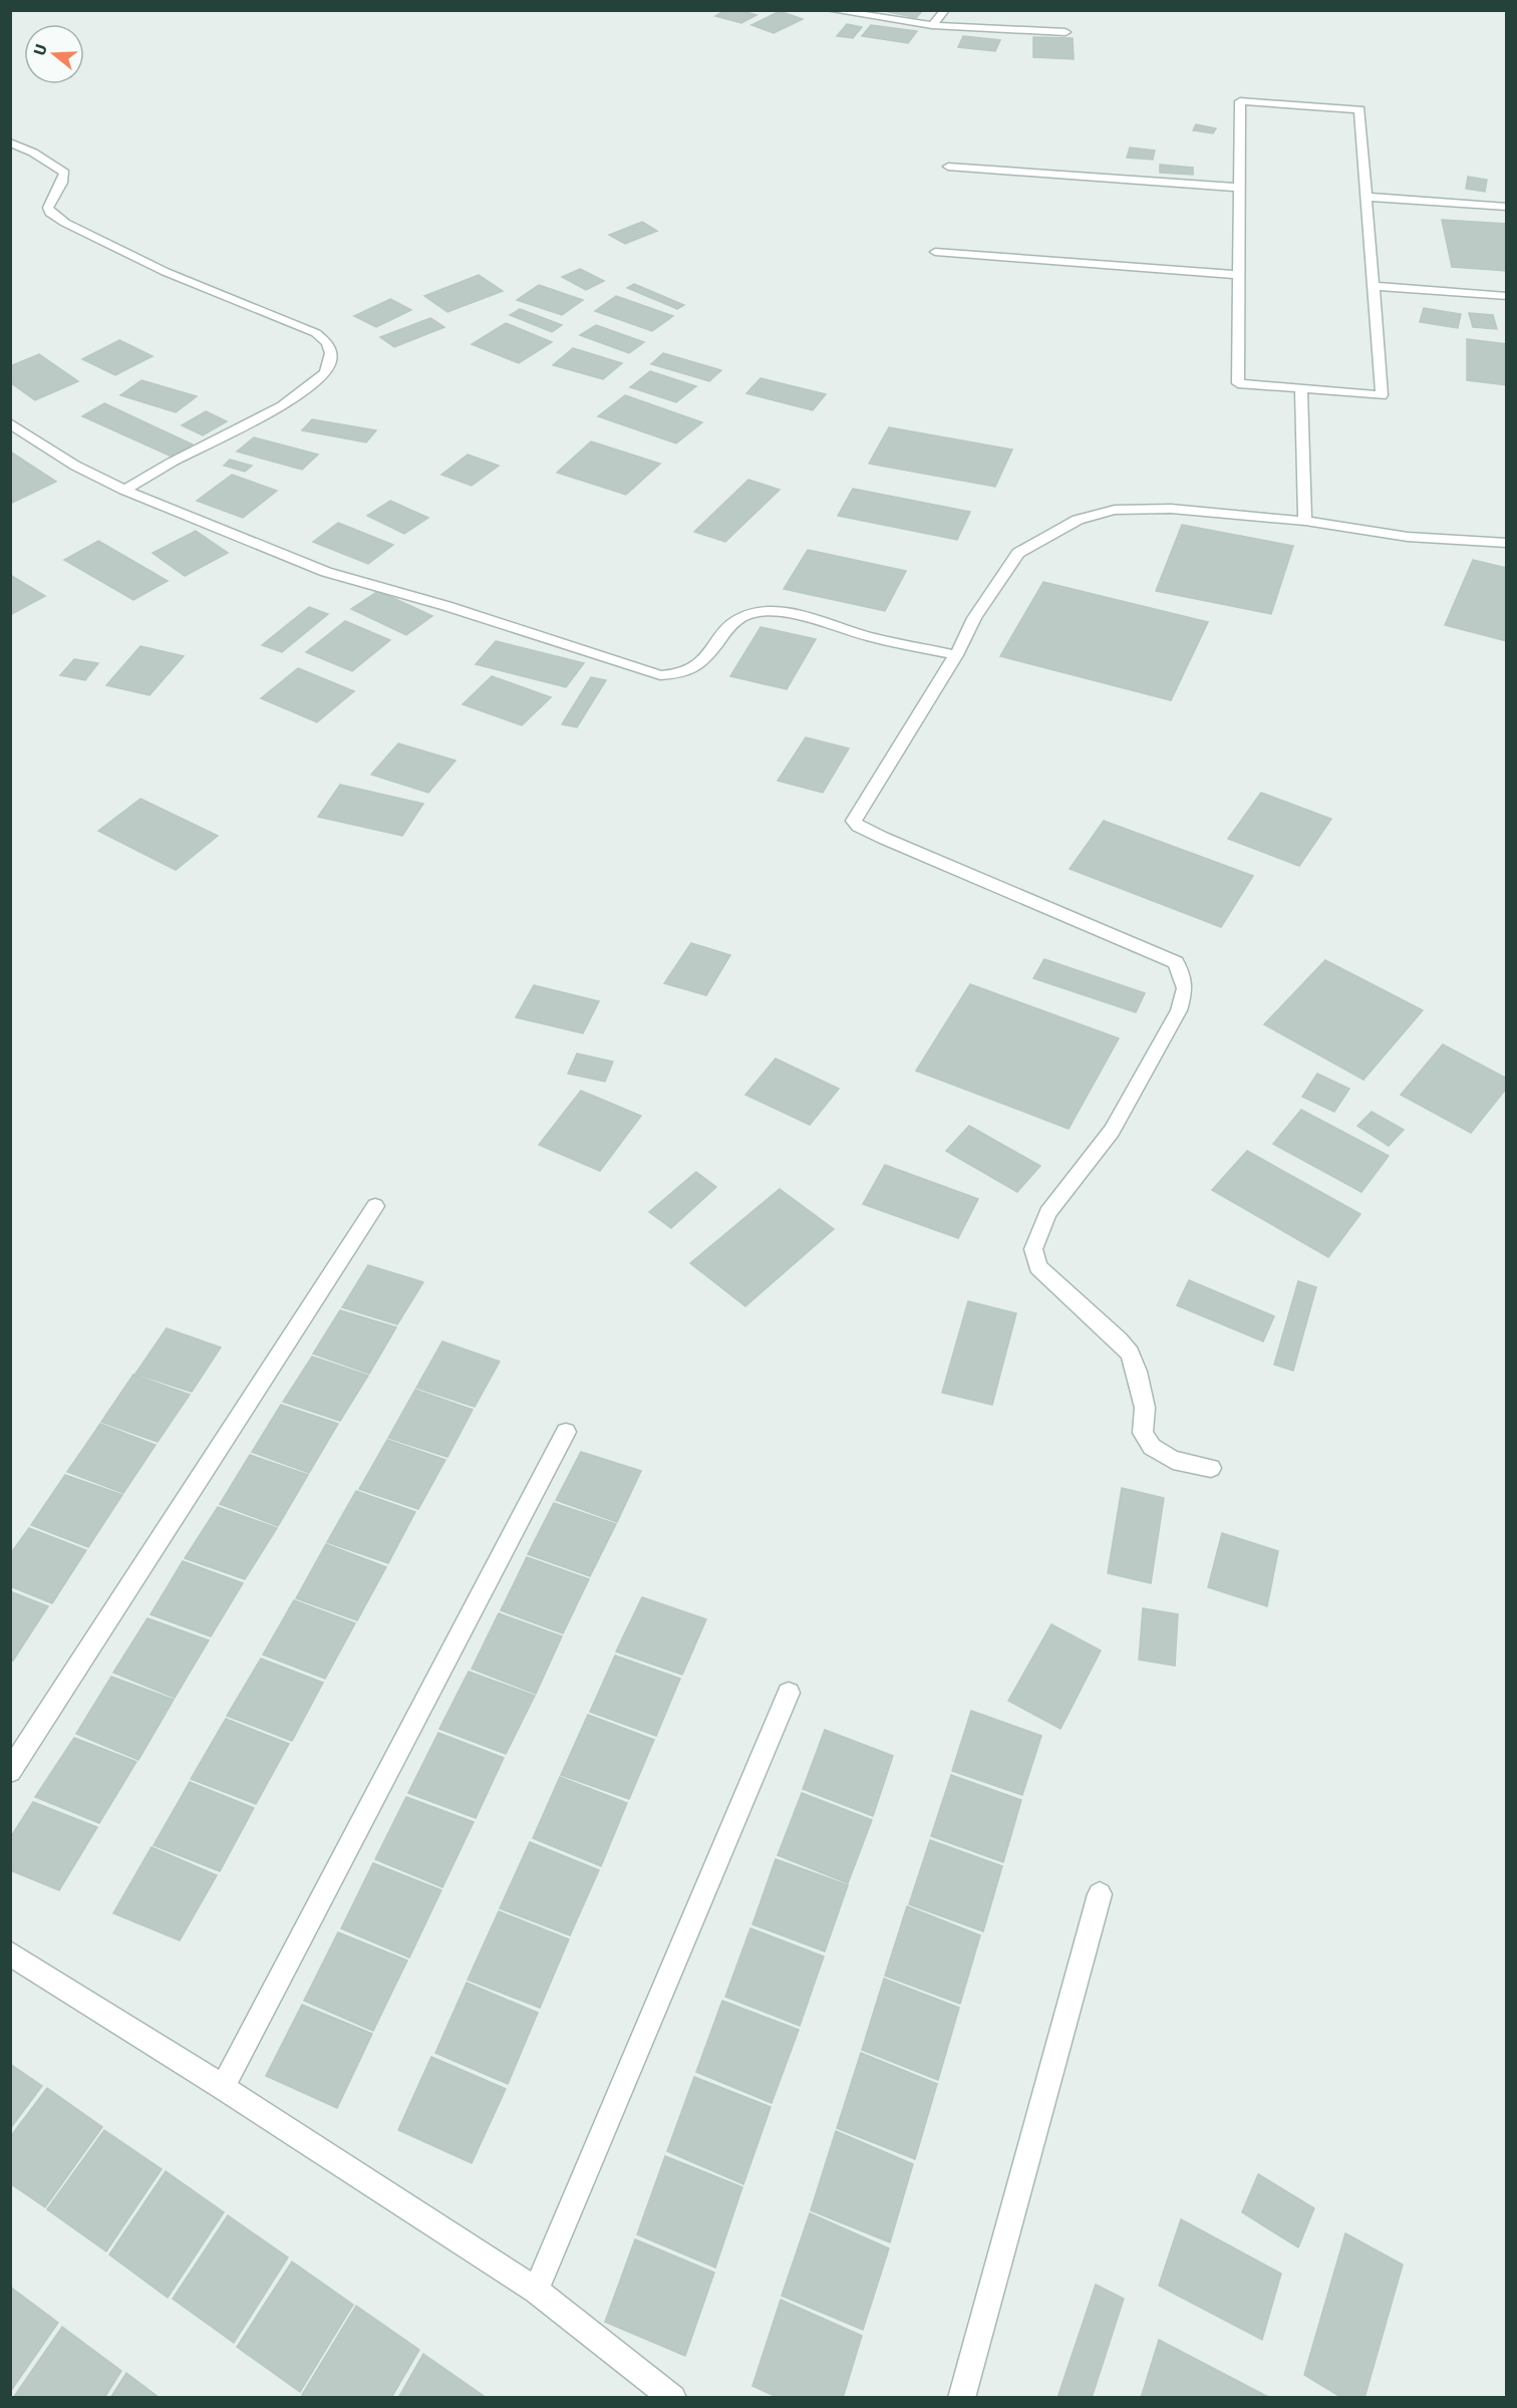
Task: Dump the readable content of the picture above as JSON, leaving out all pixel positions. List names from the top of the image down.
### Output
{
  "north": "left"
}
